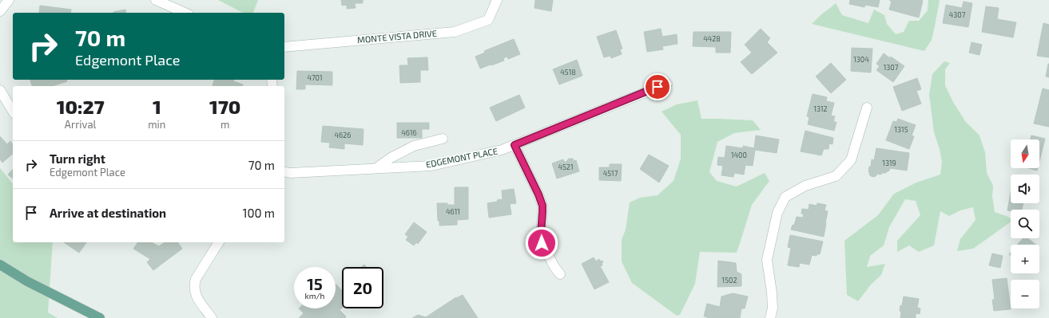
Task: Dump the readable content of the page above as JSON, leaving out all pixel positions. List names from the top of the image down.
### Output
{
  "streets": {
    "street": ["MONTE VISTA DRIVE", "EDGEMONT PLACE"]
  },
  "house_numbers": [
    "4307",
    "4428",
    "1304",
    "1307",
    "4518",
    "4701",
    "1312",
    "1315",
    "4616",
    "4626",
    "1400",
    "1319",
    "4521",
    "4517",
    "4611",
    "1502"
  ],
  "north": "bottom",
  "page": {
    "turn": ["70 m", "Edgemont Place"],
    "eta": [
      "10:27",
      "Arrival",
      "1",
      "min",
      "170",
      "m"
    ],
    "map_buttons": ["+", "−"],
    "list": [
      {
        "name": "Turn right",
        "note": "Edgemont Place",
        "value": "70 m"
      },
      {
        "name": "Arrive at destination",
        "value": "100 m"
      }
    ],
    "speed": "15 km/h",
    "limit": "20"
  }
}
